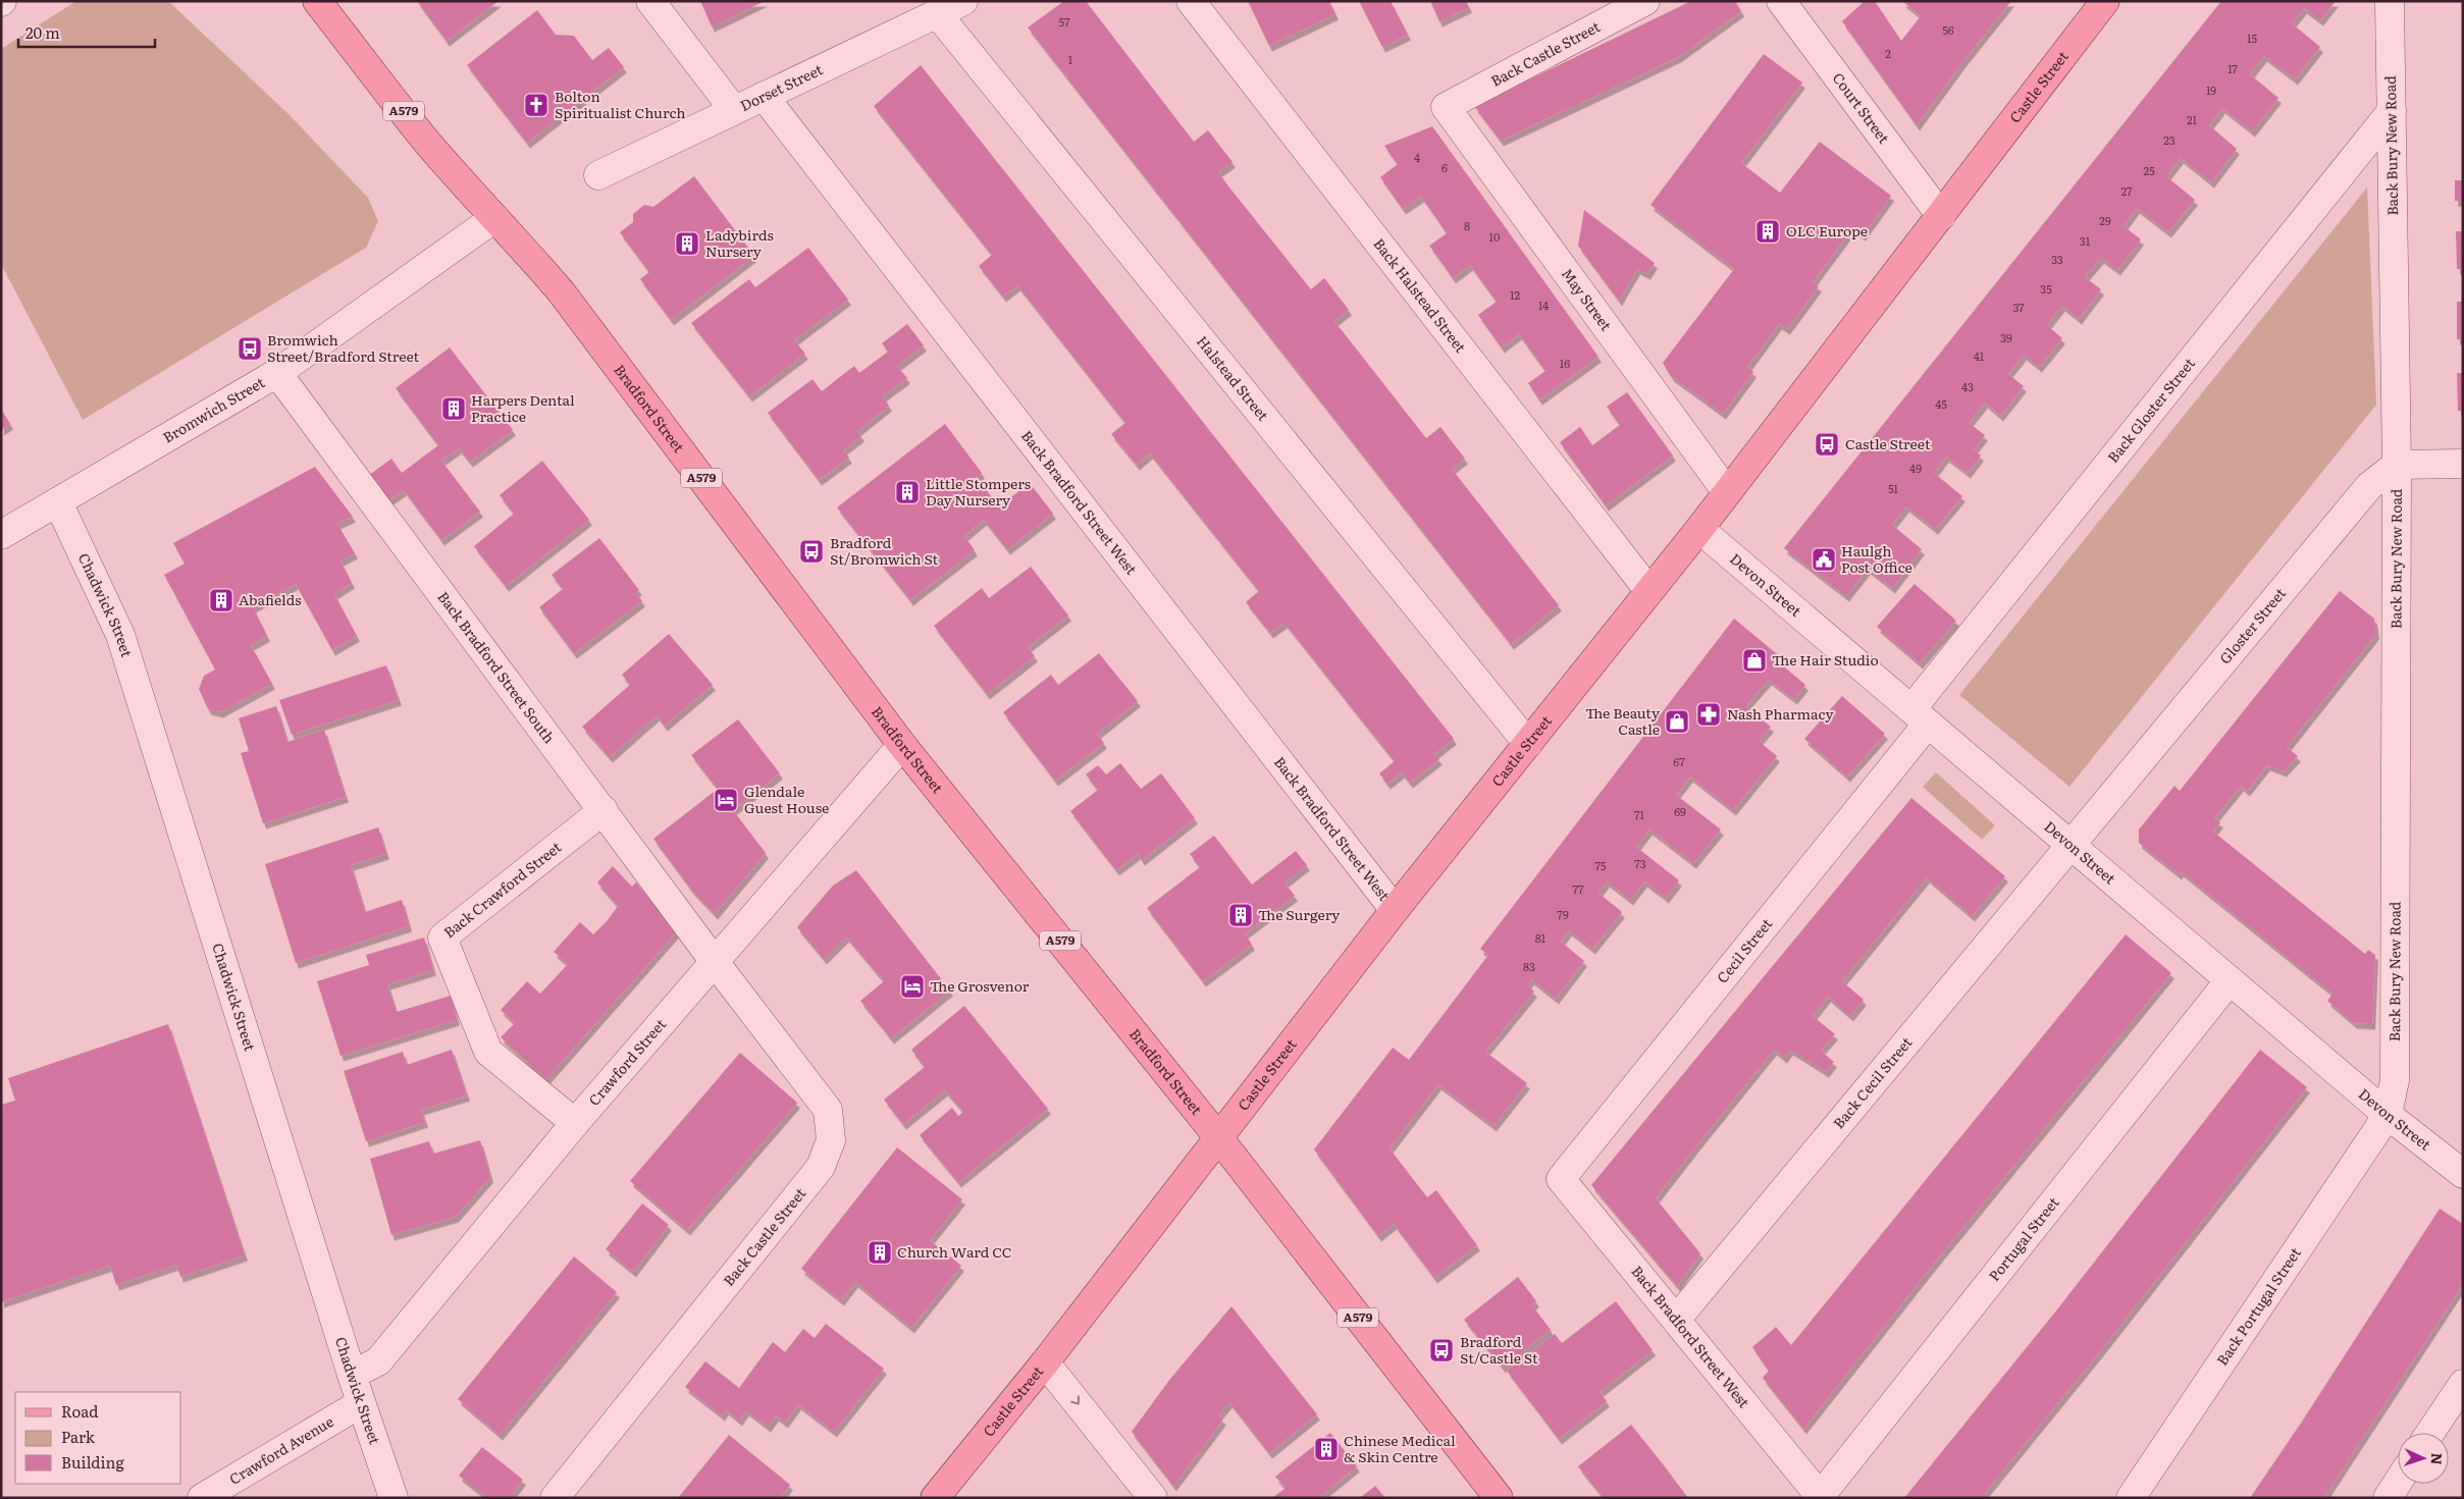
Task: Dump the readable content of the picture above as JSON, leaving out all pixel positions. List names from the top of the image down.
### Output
{
  "streets": {
    "main road": ["Castle Street", "A579", "Bradford Street"],
    "street": [
      "Back Castle Street",
      "Dorset Street",
      "Court Street",
      "Back Bury New Road",
      "Back Halstead Street",
      "May Street",
      "Halstead Street",
      "Bromwich Street",
      "Back Gloster Street",
      "Back Bradford Street West",
      "Devon Street",
      "Chadwick Street",
      "Gloster Street",
      "Back Bradford Street South",
      "Back Crawford Street",
      "Cecil Street",
      "Crawford Street",
      "Back Cecil Street",
      "Portugal Street",
      "Back Portugal Street",
      "Crawford Avenue"
    ]
  },
  "crossings": [
    ["Back Castle Street", "May Street"],
    ["Back Castle Street", "Back Bradford Street South"],
    ["Back Castle Street", "Crawford Street"],
    ["Dorset Street", "Halstead Street"],
    ["Dorset Street", "Back Bradford Street West"],
    ["Castle Street", "Court Street"],
    ["Castle Street", "Back Halstead Street"],
    ["Castle Street", "May Street"],
    ["Castle Street", "Halstead Street"],
    ["Castle Street", "Bradford Street"],
    ["Castle Street", "Back Bradford Street West"],
    ["Castle Street", "Devon Street"],
    ["Back Bury New Road", "Back Gloster Street"],
    ["Back Bury New Road", "Devon Street"],
    ["Back Bury New Road", "Gloster Street"],
    ["Back Bury New Road", "Back Portugal Street"],
    ["Bradford Street", "Bromwich Street"],
    ["Bradford Street", "Crawford Street"],
    ["Bromwich Street", "Chadwick Street"],
    ["Bromwich Street", "Back Bradford Street South"],
    ["Back Gloster Street", "Devon Street"],
    ["Back Gloster Street", "Cecil Street"],
    ["Back Bradford Street West", "Cecil Street"],
    ["Back Bradford Street West", "Back Cecil Street"],
    ["Back Bradford Street West", "Portugal Street"],
    ["Devon Street", "Gloster Street"],
    ["Devon Street", "Cecil Street"],
    ["Devon Street", "Back Cecil Street"],
    ["Devon Street", "Portugal Street"],
    ["Devon Street", "Back Portugal Street"],
    ["Chadwick Street", "Crawford Street"],
    ["Chadwick Street", "Crawford Avenue"],
    ["Gloster Street", "Back Cecil Street"],
    ["Back Bradford Street South", "Back Crawford Street"],
    ["Back Bradford Street South", "Crawford Street"],
    ["Back Crawford Street", "Crawford Street"]
  ],
  "places": {
    "church": ["Bolton Spiritualist Church"],
    "building": [
      "OLC Europe",
      "Ladybirds Nursery",
      "Harpers Dental Practice",
      "Little Stompers Day Nursery",
      "Abafields",
      "The Surgery",
      "Church Ward CC",
      "Chinese Medical & Skin Centre"
    ],
    "bus stop": [
      "Bromwich Street/Bradford Street",
      "Castle Street",
      "Bradford St/Bromwich St",
      "Bradford St/Castle St"
    ],
    "public building": ["Haulgh Post Office"],
    "shop": ["The Hair Studio", "The Beauty Castle"],
    "pharmacy": ["Nash Pharmacy"],
    "hotel": ["Glendale Guest House", "The Grosvenor"]
  },
  "house_numbers": [
    "57",
    "56",
    "15",
    "2",
    "1",
    "17",
    "19",
    "21",
    "23",
    "4",
    "6",
    "25",
    "27",
    "29",
    "8",
    "10",
    "31",
    "33",
    "35",
    "12",
    "14",
    "37",
    "39",
    "41",
    "16",
    "43",
    "45",
    "49",
    "51",
    "67",
    "69",
    "71",
    "73",
    "75",
    "77",
    "79",
    "81",
    "83"
  ],
  "legend": ["Road", "Park", "Building"],
  "scale_bar": "20 m",
  "north": "right"
}
